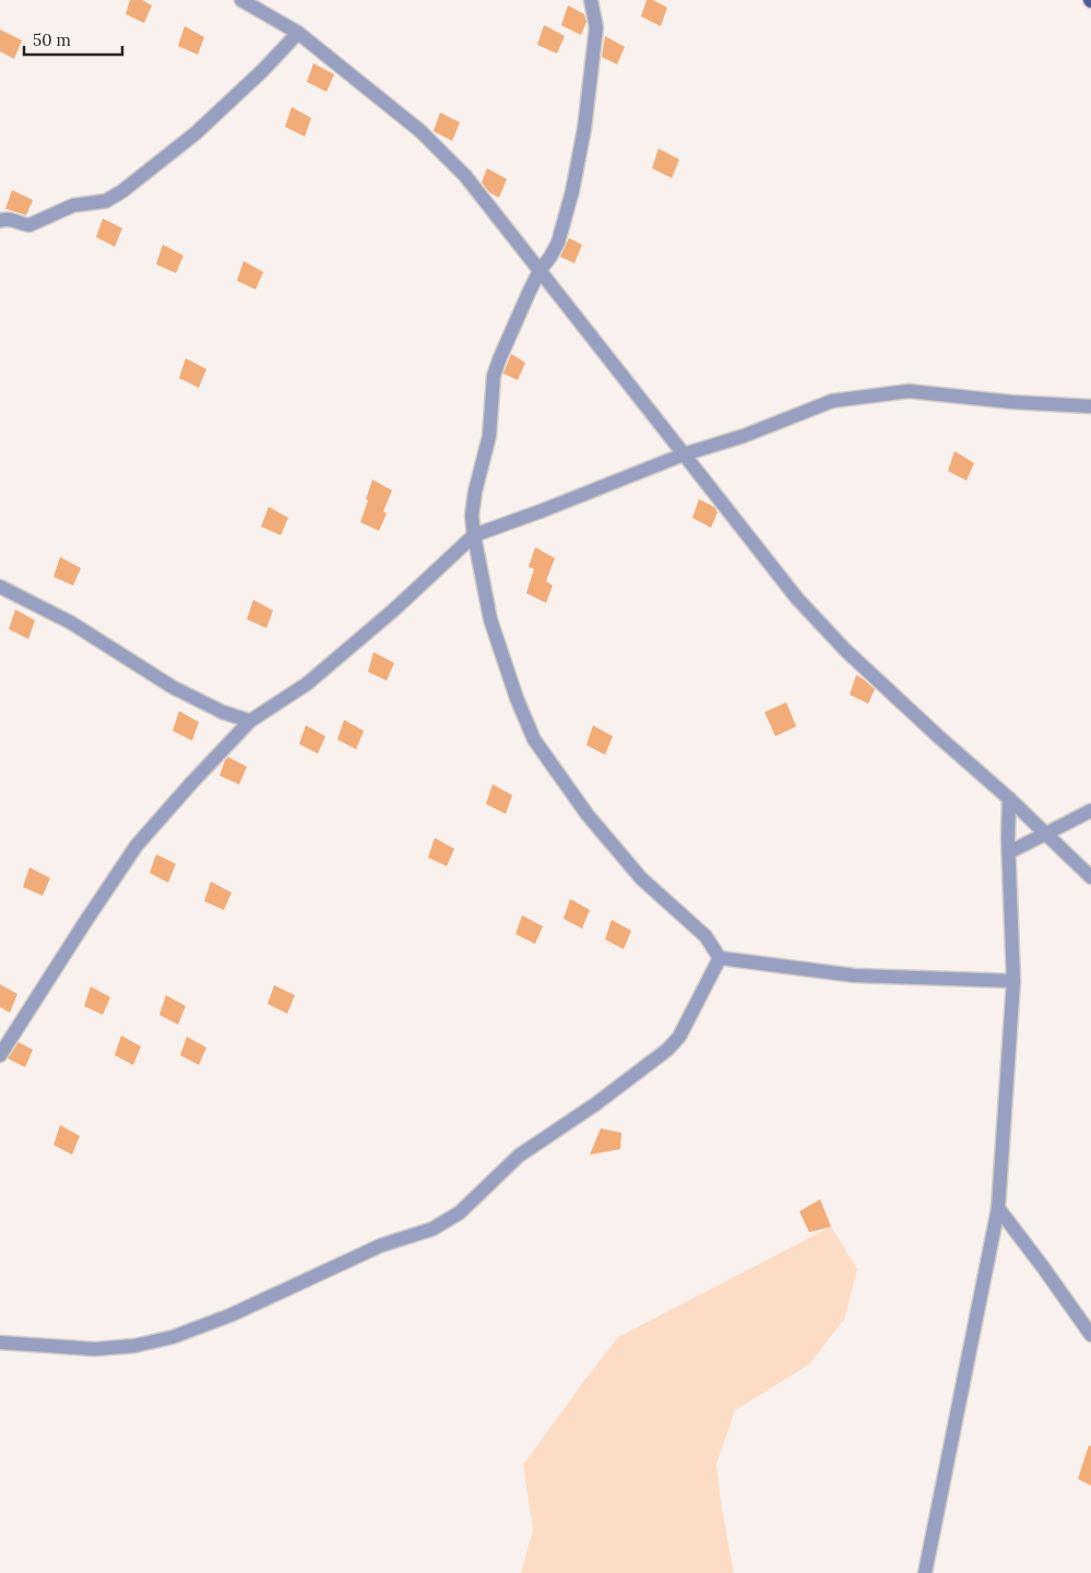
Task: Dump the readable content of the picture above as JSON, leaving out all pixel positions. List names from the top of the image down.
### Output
{
  "scale_bar": "50 m"
}
